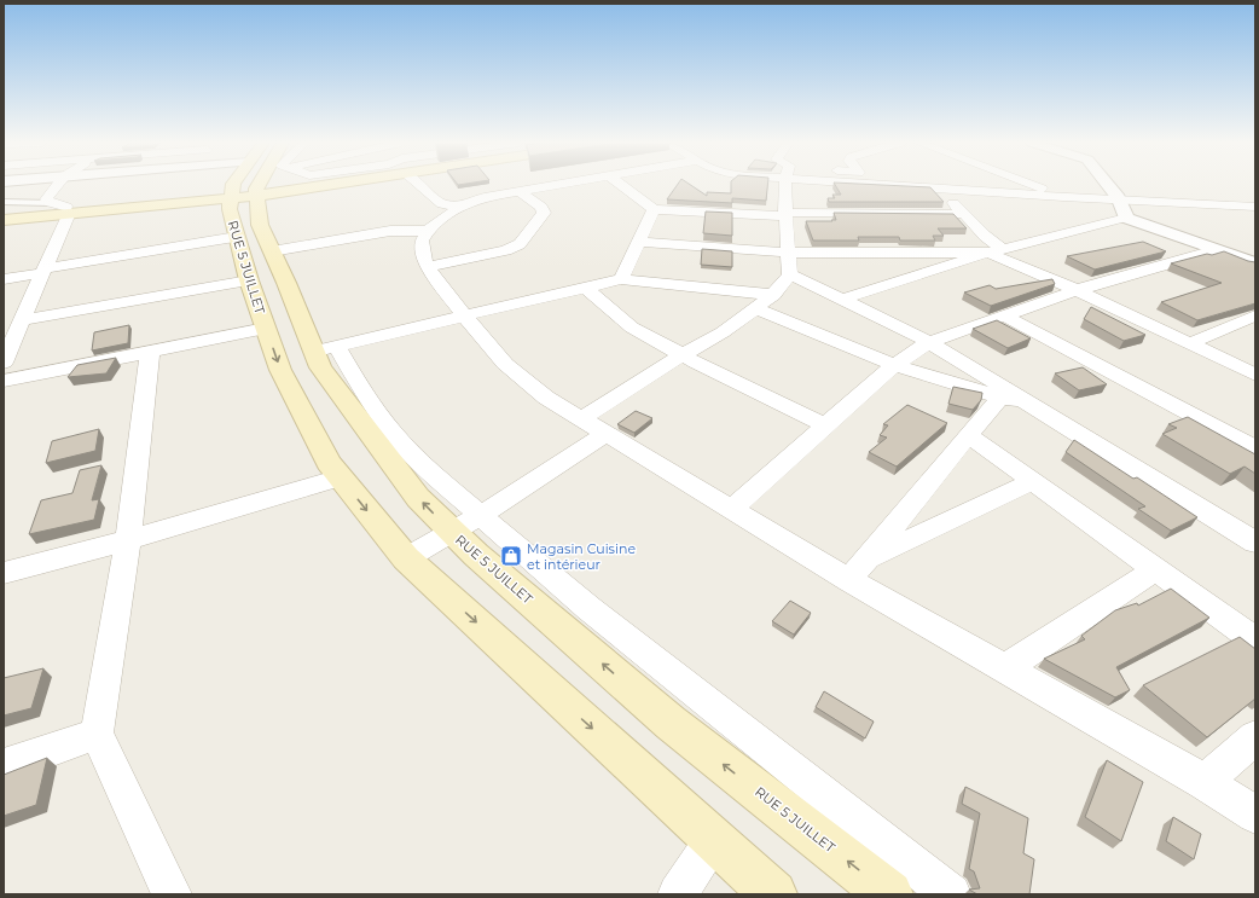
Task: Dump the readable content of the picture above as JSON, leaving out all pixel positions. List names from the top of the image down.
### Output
{
  "streets": {
    "main road": ["RUE 5 JUILLET"]
  },
  "places": {
    "shop": ["Magasin Cuisine et intérieur"]
  }
}
